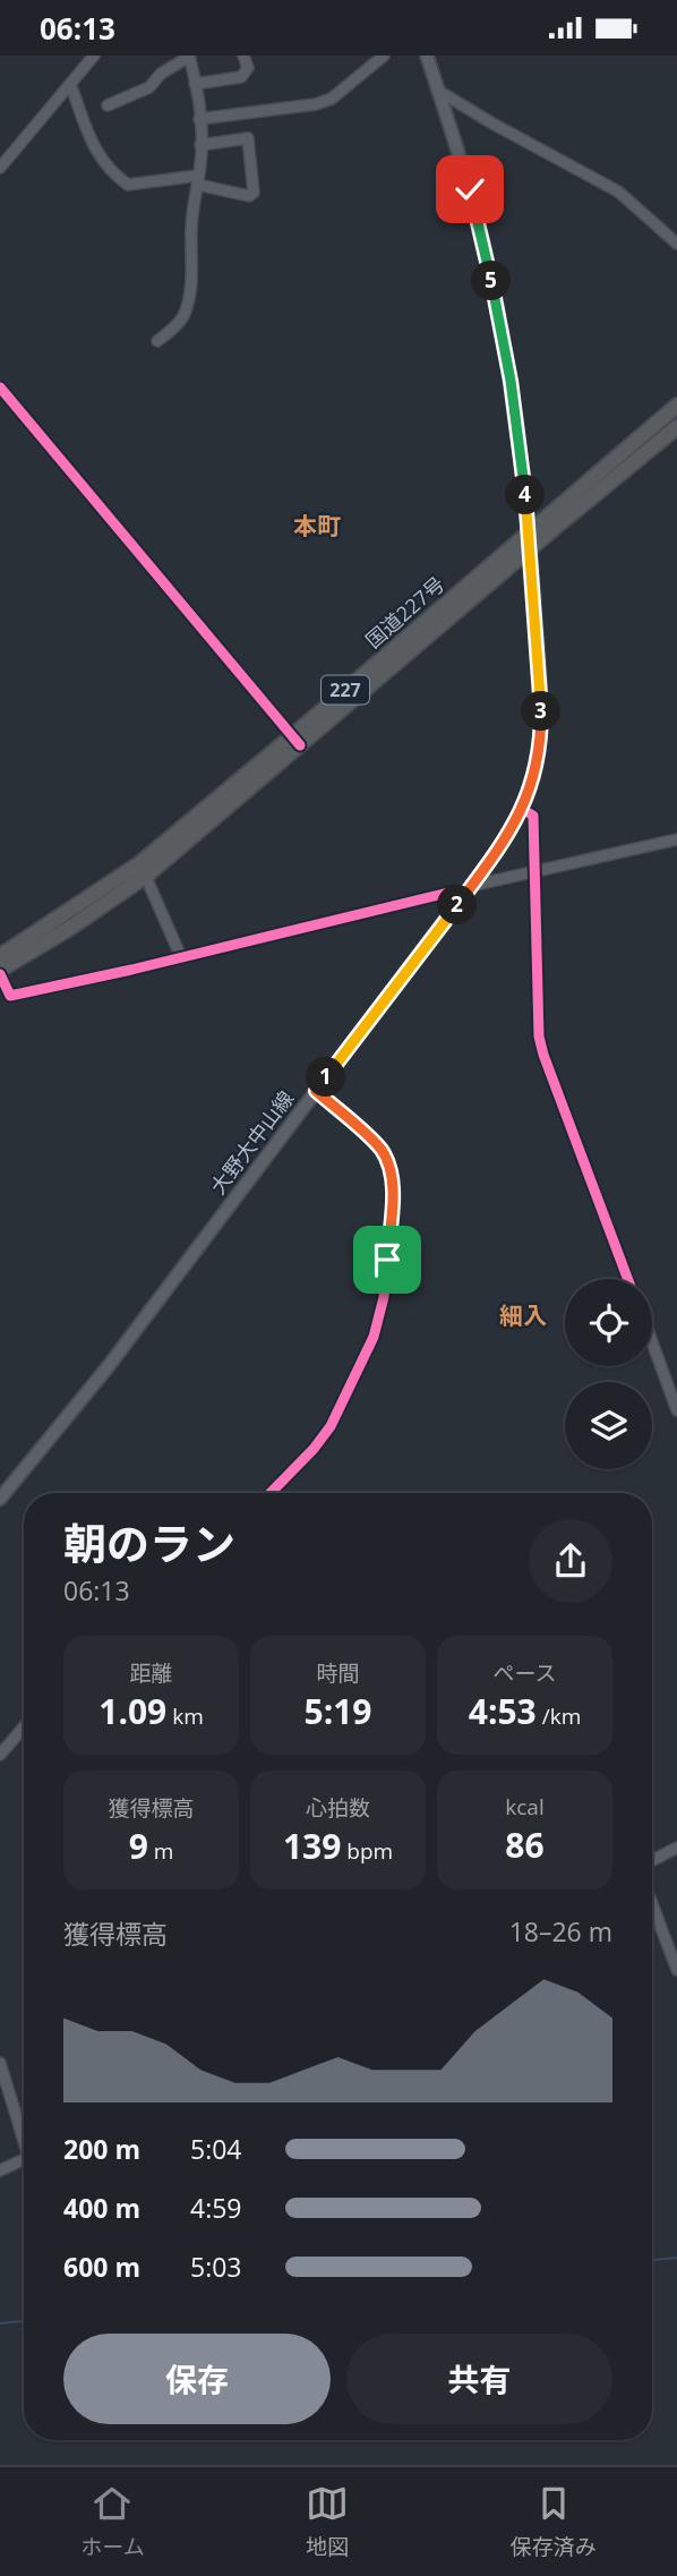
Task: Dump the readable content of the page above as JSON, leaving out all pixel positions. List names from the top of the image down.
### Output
{
  "streets": {
    "highway": ["国道227号", "227"],
    "main road": ["大野大中山線"]
  },
  "crossings": [
    ["国道227号", "大野大中山線"]
  ],
  "districts": ["本町", "細入"],
  "page": {
    "status": "06:13",
    "pins": [
      "5",
      "4",
      "3",
      "2",
      "1"
    ],
    "heading": ["朝のラン", "06:13"],
    "stats": [
      ["距離", "1.09 km"],
      ["時間", "5:19"],
      ["ペース", "4:53 /km"],
      ["獲得標高", "9 m"],
      ["心拍数", "139 bpm"],
      ["kcal", "86"]
    ],
    "chart": ["獲得標高", "18–26 m"],
    "list": [
      {
        "name": "200 m",
        "note": "5:04"
      },
      {
        "name": "400 m",
        "note": "4:59"
      },
      {
        "name": "600 m",
        "note": "5:03"
      }
    ],
    "buttons": ["保存", "共有"],
    "tabs": ["ホーム", "地図", "保存済み"]
  }
}
